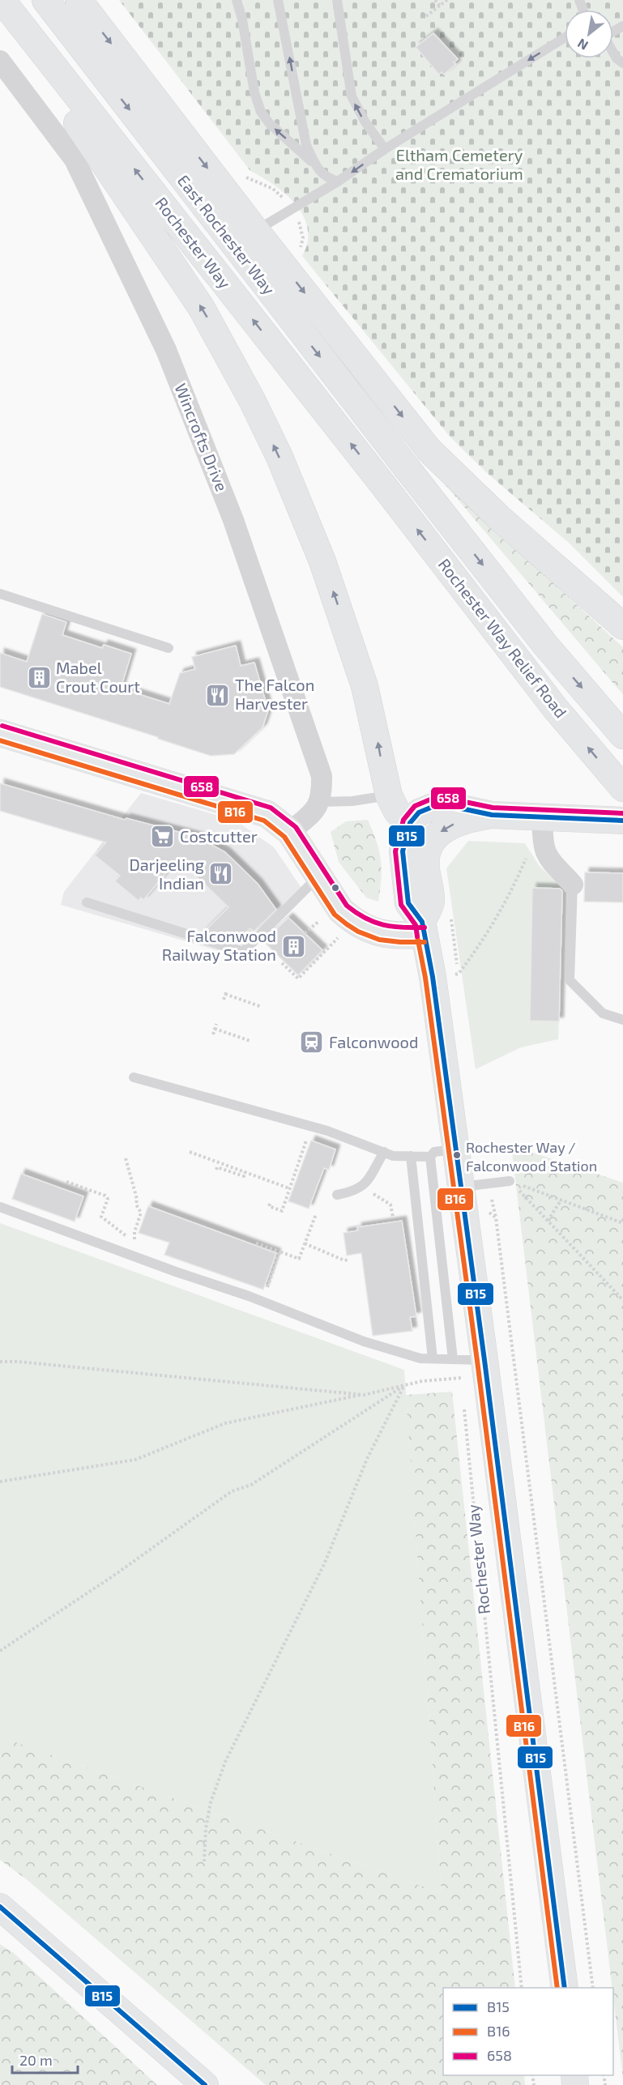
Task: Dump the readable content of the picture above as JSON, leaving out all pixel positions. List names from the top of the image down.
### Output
{
  "streets": {
    "main road": ["East Rochester Way", "Rochester Way", "Rochester Way Relief Road"],
    "street": ["Wincrofts Drive"]
  },
  "crossings": [
    ["East Rochester Way", "Rochester Way Relief Road"],
    ["Rochester Way", "Rochester Way Relief Road"]
  ],
  "parks": ["Eltham Cemetery and Crematorium"],
  "places": {
    "building": ["Mabel Crout Court", "Falconwood Railway Station"],
    "restaurant": ["The Falcon Harvester", "Darjeeling Indian"],
    "supermarket": ["Costcutter"],
    "station": ["Falconwood"],
    "other": ["Rochester Way / Falconwood Station"]
  },
  "lines": ["transit line 658", "transit line B16", "transit line B15"],
  "legend": ["B15", "B16", "658"],
  "scale_bar": "20 m",
  "north": "bottom left"
}
